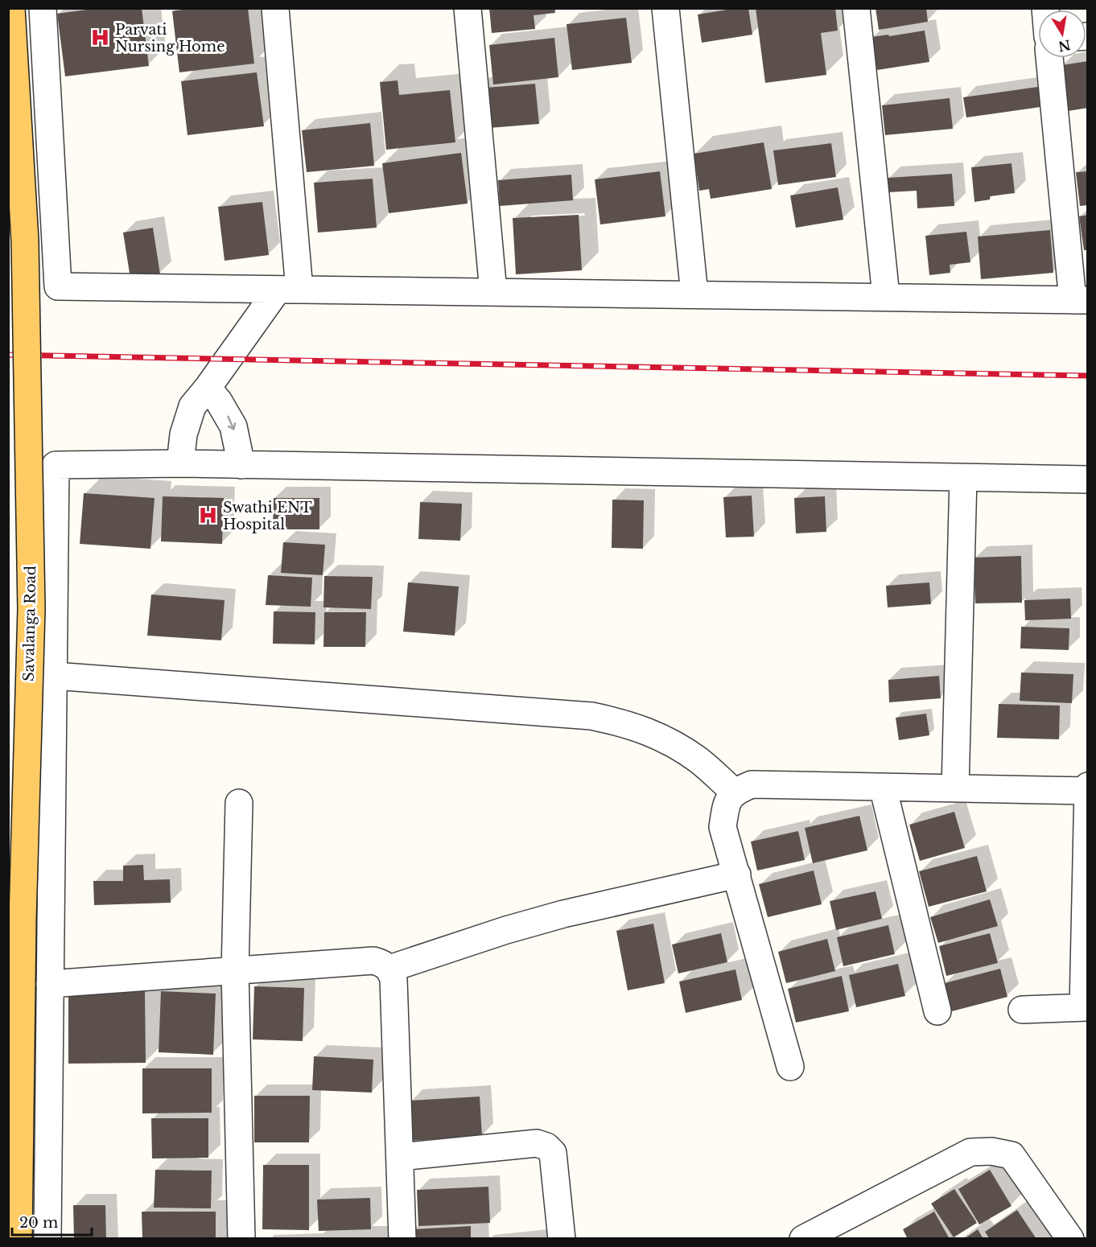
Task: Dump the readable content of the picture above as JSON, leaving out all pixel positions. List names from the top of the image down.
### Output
{
  "streets": {
    "main road": ["Savalanga Road"]
  },
  "places": {
    "hospital": ["Parvati Nursing Home", "Swathi ENT Hospital"]
  },
  "scale_bar": "20 m",
  "north": "bottom"
}
